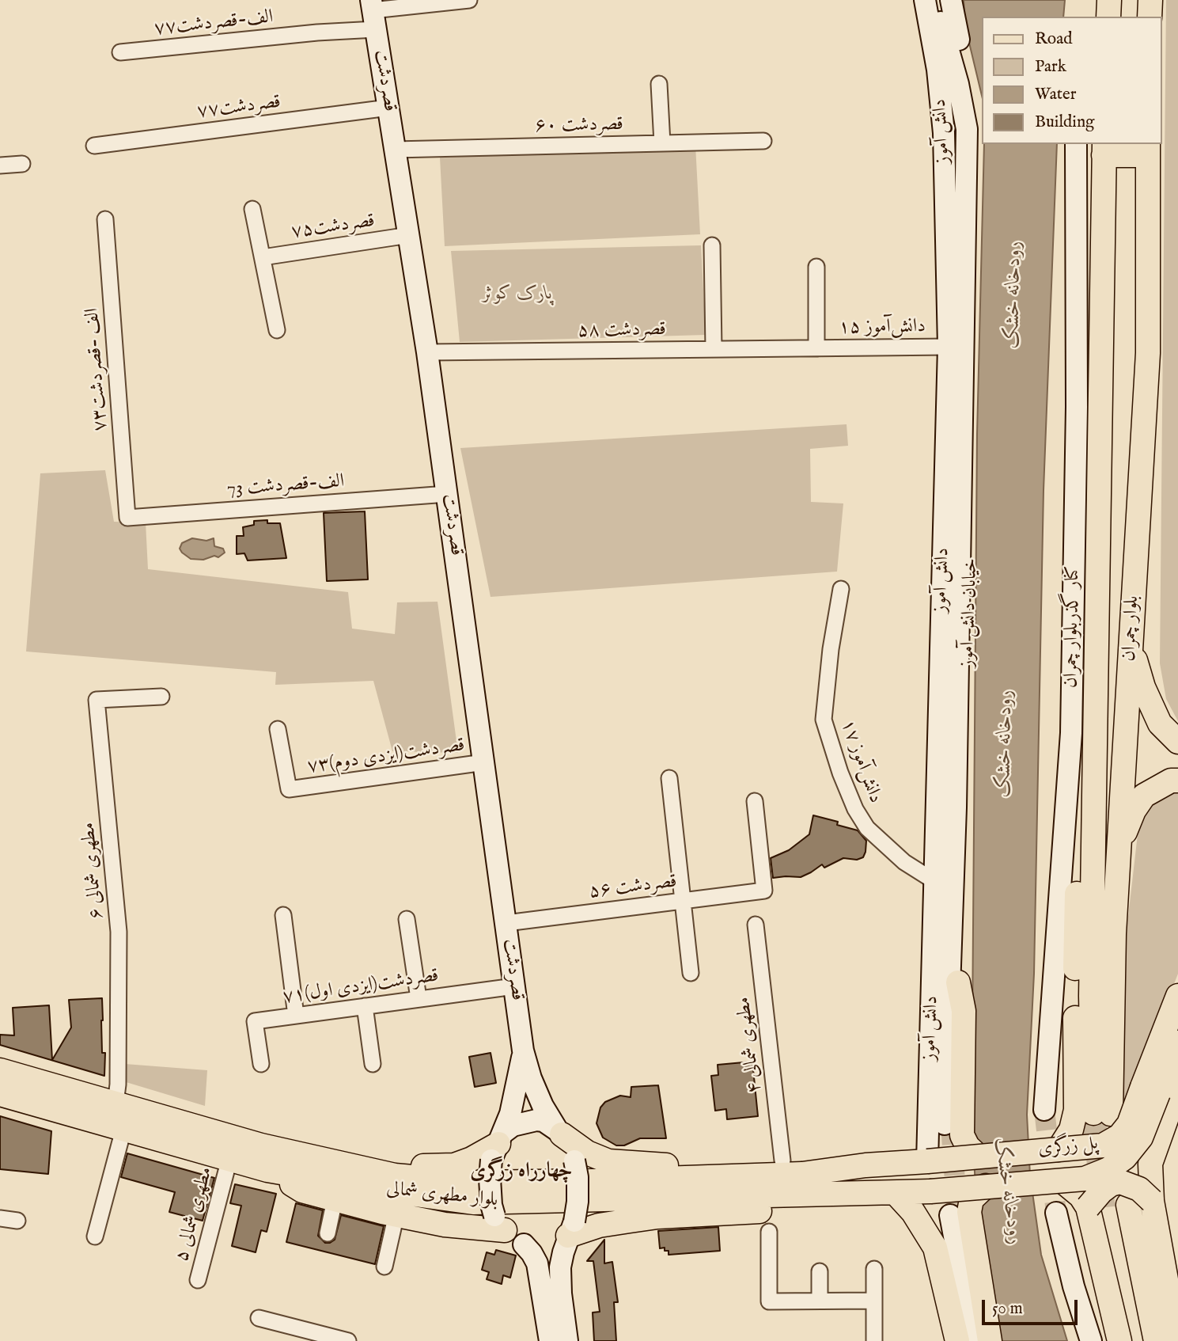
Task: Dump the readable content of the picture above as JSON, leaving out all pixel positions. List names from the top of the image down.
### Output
{
  "streets": {
    "main road": [
      "قصردشت",
      "دانش آموز",
      "خیابان دانش آموز",
      "کنار گذربلوار چمران",
      "بلوار چمران",
      "پل زرگری",
      "بلوار مطهرى شمالى"
    ],
    "street": [
      "۷۷الف-قصردشت",
      "قصردشت۷۷",
      "۶۰ قصردشت",
      "قصردشت۷۵",
      "دانش‌آموز ۱۵",
      "قصردشت ۵۸",
      "الف -قصردشت۷۳",
      "73 الف-قصردشت",
      "۷۳قصردشت(ایزدی دوم)",
      "دانش‌آموز ۱۷",
      "۶ مطهری شمالی",
      "۵۶ قصردشت",
      "۷۱قصردشت(ایزدی اول)",
      "۴ مطهری شمالی",
      "۵ مطهری شمالی"
    ]
  },
  "crossings": [
    ["۷۷الف-قصردشت", "قصردشت"],
    ["قصردشت", "قصردشت۷۷"],
    ["قصردشت", "۶۰ قصردشت"],
    ["قصردشت", "قصردشت۷۵"],
    ["قصردشت", "قصردشت ۵۸"],
    ["قصردشت", "73 الف-قصردشت"],
    ["قصردشت", "۷۳قصردشت(ایزدی دوم)"],
    ["قصردشت", "۵۶ قصردشت"],
    ["قصردشت", "۷۱قصردشت(ایزدی اول)"],
    ["دانش آموز", "دانش‌آموز ۱۵"],
    ["دانش آموز", "خیابان دانش آموز"],
    ["دانش آموز", "دانش‌آموز ۱۷"],
    ["دانش آموز", "پل زرگری"],
    ["دانش آموز", "بلوار مطهرى شمالى"],
    ["دانش‌آموز ۱۵", "قصردشت ۵۸"],
    ["الف -قصردشت۷۳", "73 الف-قصردشت"],
    ["۶ مطهری شمالی", "بلوار مطهرى شمالى"],
    ["پل زرگری", "بلوار مطهرى شمالى"],
    ["بلوار مطهرى شمالى", "۵ مطهری شمالی"]
  ],
  "districts": ["چهارراه زرگری"],
  "water": ["رودخانه خشک"],
  "parks": ["پارک کوثر"],
  "legend": [
    "Road",
    "Park",
    "Water",
    "Building"
  ],
  "scale_bar": "50 m"
}
